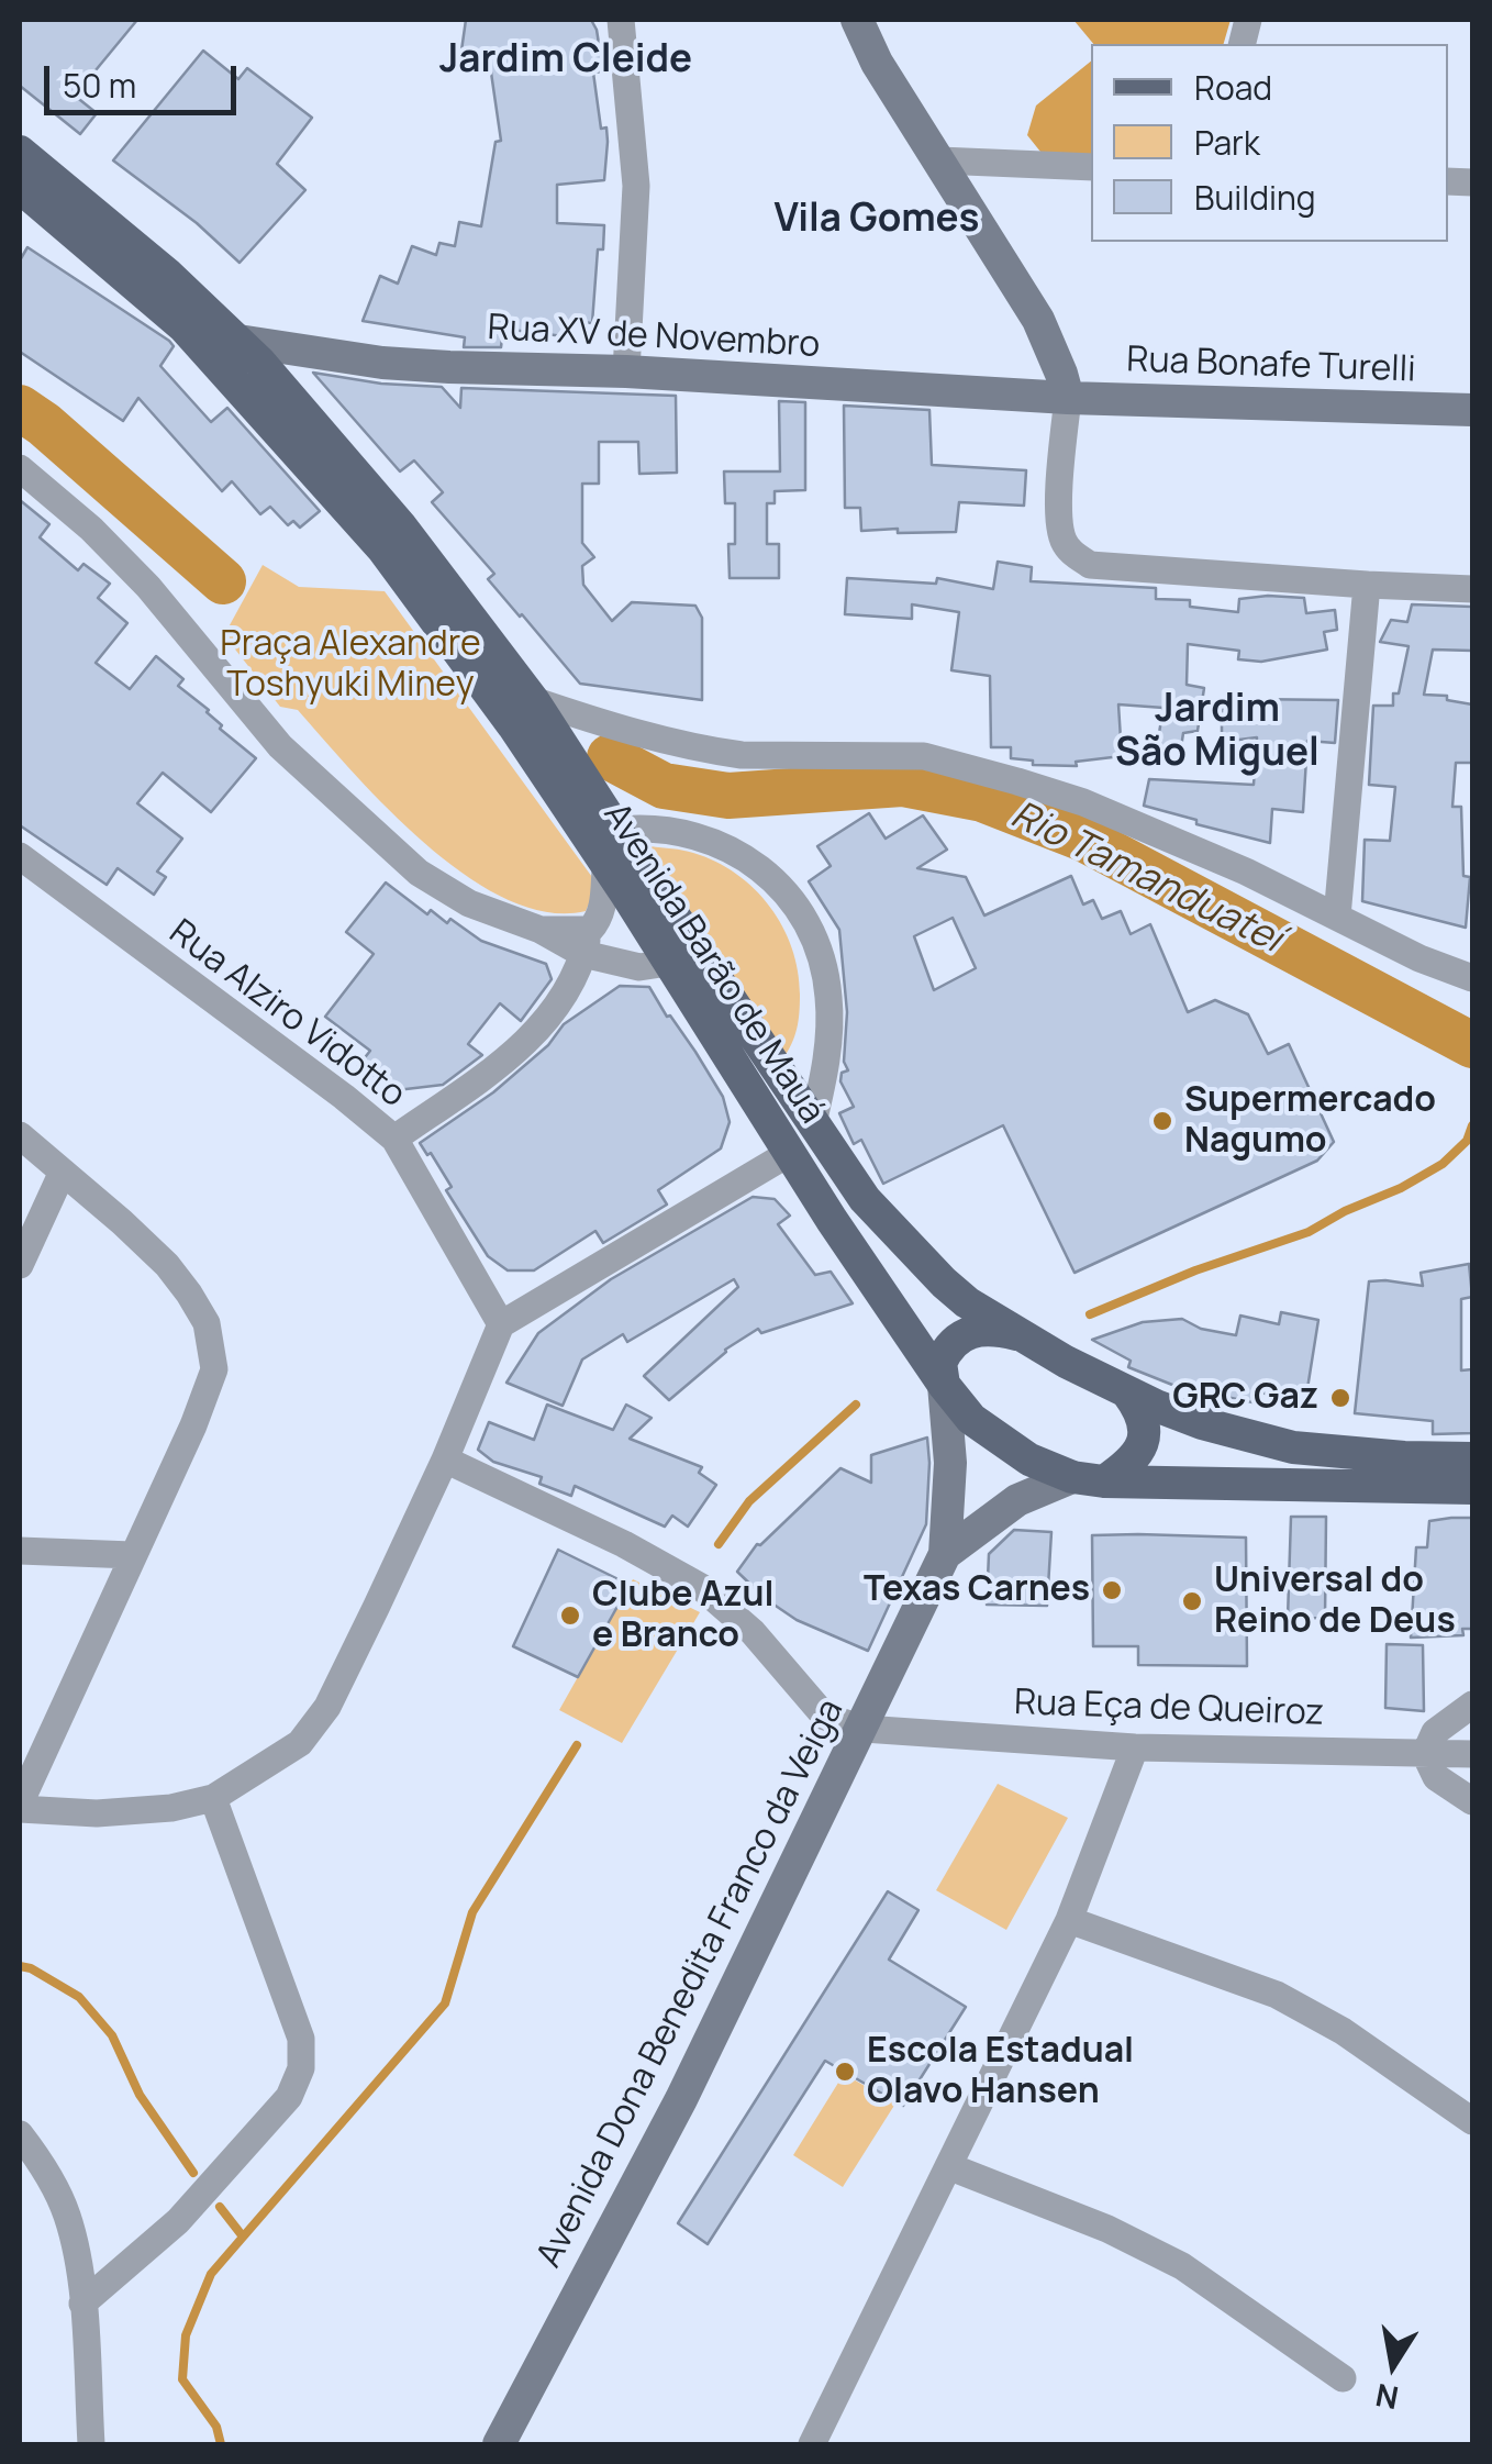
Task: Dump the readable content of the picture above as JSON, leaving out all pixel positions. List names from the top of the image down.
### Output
{
  "streets": {
    "main road": ["Avenida Barão de Mauá"],
    "street": [
      "Rua XV de Novembro",
      "Rua Bonafe Turelli",
      "Rua Alziro Vidotto",
      "Rua Eça de Queiroz",
      "Avenida Dona Benedita Franco da Veiga"
    ]
  },
  "crossings": [
    ["Rua XV de Novembro", "Rua Bonafe Turelli"],
    ["Rua XV de Novembro", "Avenida Barão de Mauá"],
    ["Rua Eça de Queiroz", "Avenida Dona Benedita Franco da Veiga"]
  ],
  "districts": ["Jardim Cleide", "Vila Gomes", "Jardim São Miguel"],
  "water": ["Rio Tamanduateí"],
  "parks": ["Praça Alexandre Toshyuki Miney"],
  "places": [
    "Supermercado Nagumo",
    "GRC Gaz",
    "Texas Carnes",
    "Universal do Reino de Deus",
    "Clube Azul e Branco",
    "Escola Estadual Olavo Hansen"
  ],
  "legend": ["Road", "Park", "Building"],
  "scale_bar": "50 m",
  "north": "bottom"
}
